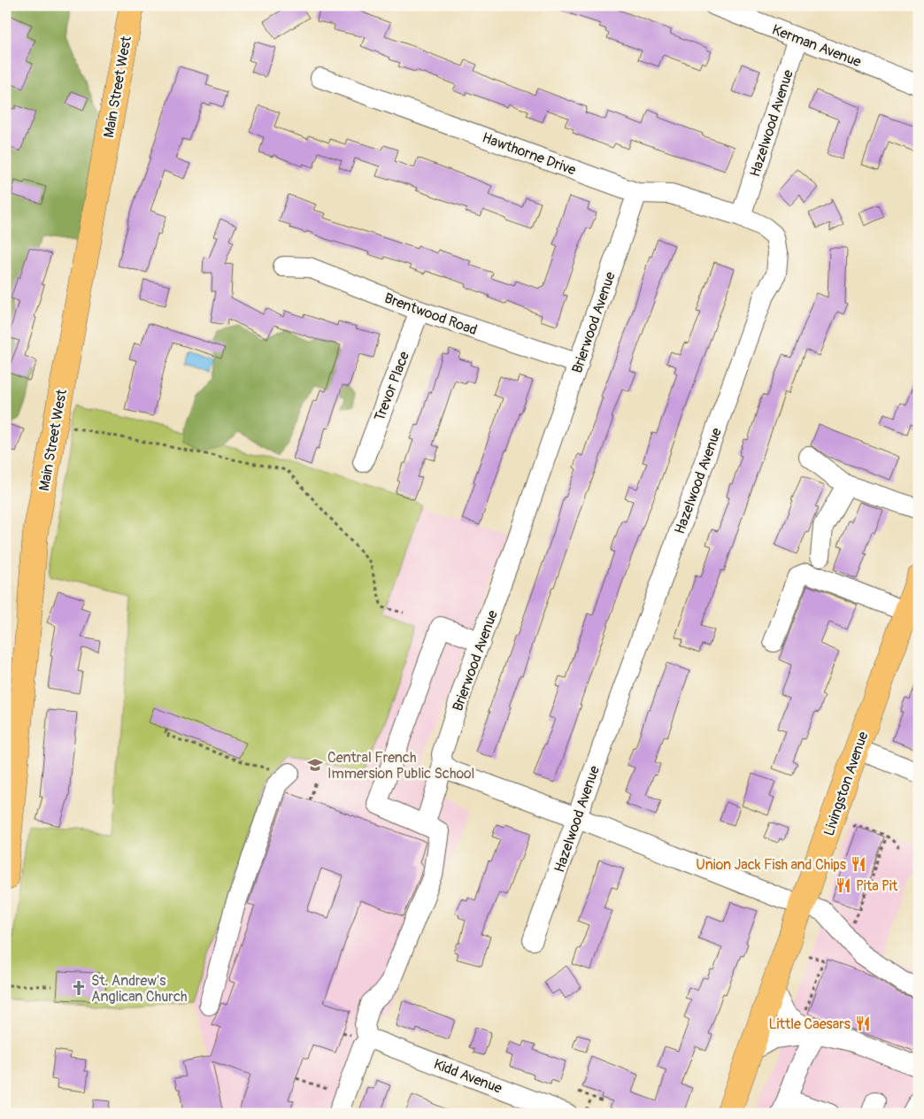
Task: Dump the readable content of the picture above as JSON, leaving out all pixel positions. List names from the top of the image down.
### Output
{
  "streets": {
    "main road": ["Main Street West", "Livingston Avenue"],
    "street": [
      "Kerman Avenue",
      "Hazelwood Avenue",
      "Hawthorne Drive",
      "Brentwood Road",
      "Brierwood Avenue",
      "Trevor Place",
      "Kidd Avenue"
    ]
  },
  "crossings": [
    ["Kerman Avenue", "Hazelwood Avenue"],
    ["Hazelwood Avenue", "Hawthorne Drive"],
    ["Hawthorne Drive", "Brierwood Avenue"],
    ["Brentwood Road", "Brierwood Avenue"],
    ["Brentwood Road", "Trevor Place"]
  ],
  "places": {
    "school or university": ["Central French Immersion Public School"],
    "restaurant": ["Union Jack Fish and Chips", "Pita Pit", "Little Caesars"],
    "church": ["St. Andrew's Anglican Church"]
  }
}
